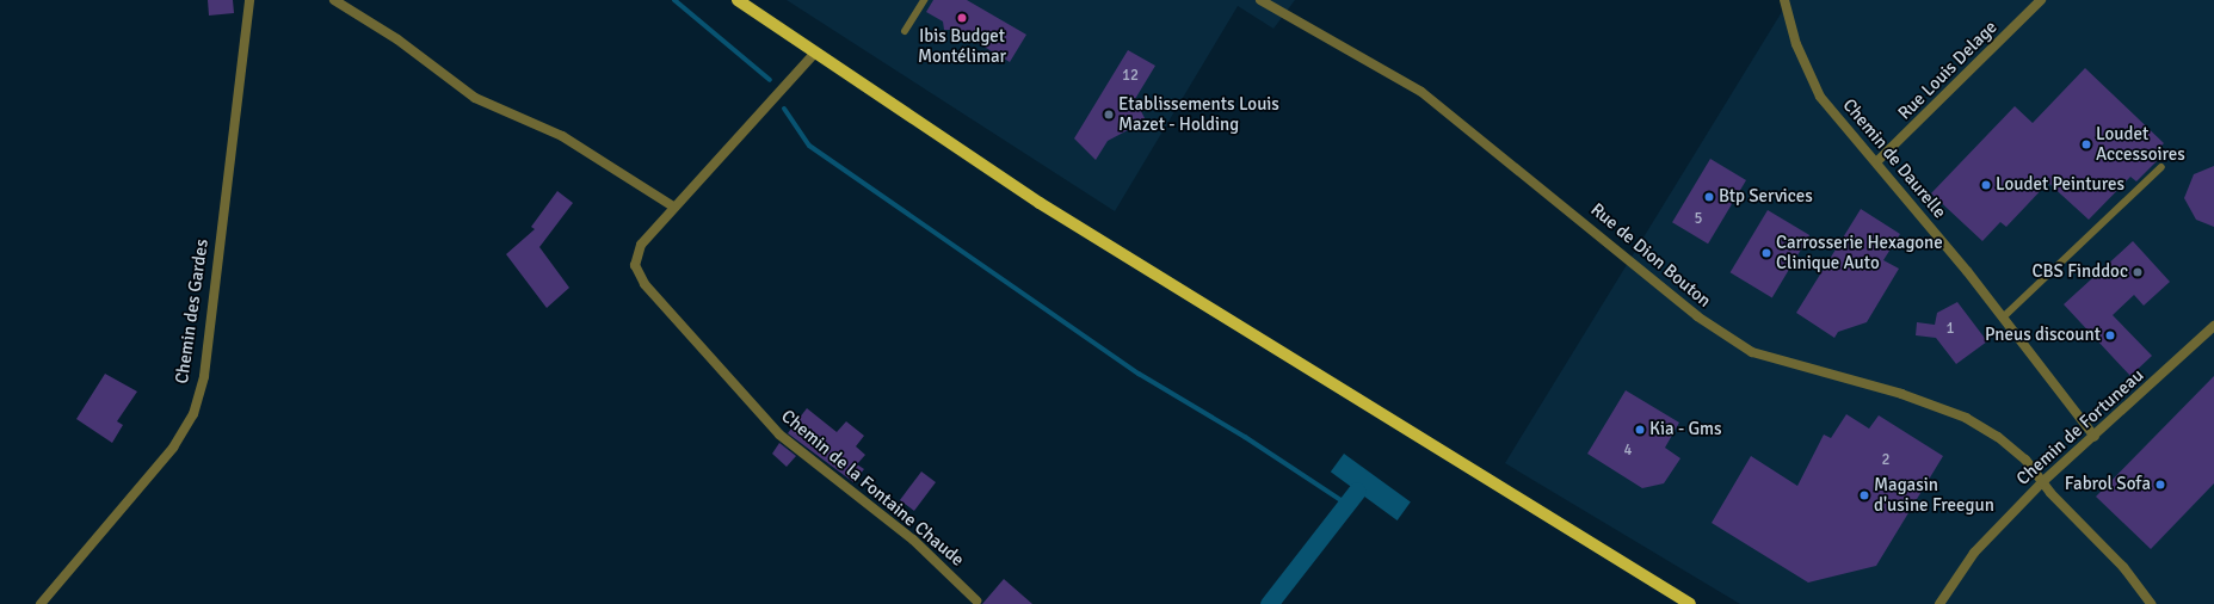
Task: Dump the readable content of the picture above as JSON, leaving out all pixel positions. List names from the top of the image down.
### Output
{
  "streets": {
    "street": [
      "Rue Louis Delage",
      "Chemin de Daurelle",
      "Rue de Dion Bouton",
      "Chemin des Gardes",
      "Chemin de Fortuneau",
      "Chemin de la Fontaine Chaude"
    ]
  },
  "crossings": [
    ["Rue Louis Delage", "Chemin de Daurelle"],
    ["Chemin de Daurelle", "Chemin de Fortuneau"],
    ["Rue de Dion Bouton", "Chemin de Fortuneau"]
  ],
  "places": [
    "Ibis Budget Montélimar",
    "Etablissements Louis Mazet - Holding",
    "Loudet Accessoires",
    "Loudet Peintures",
    "Btp Services",
    "Carrosserie Hexagone Clinique Auto",
    "CBS Finddoc",
    "Pneus discount",
    "Kia - Gms",
    "Fabrol Sofa",
    "Magasin d'usine Freegun"
  ],
  "house_numbers": [
    "12",
    "5",
    "1",
    "4",
    "2"
  ]
}
